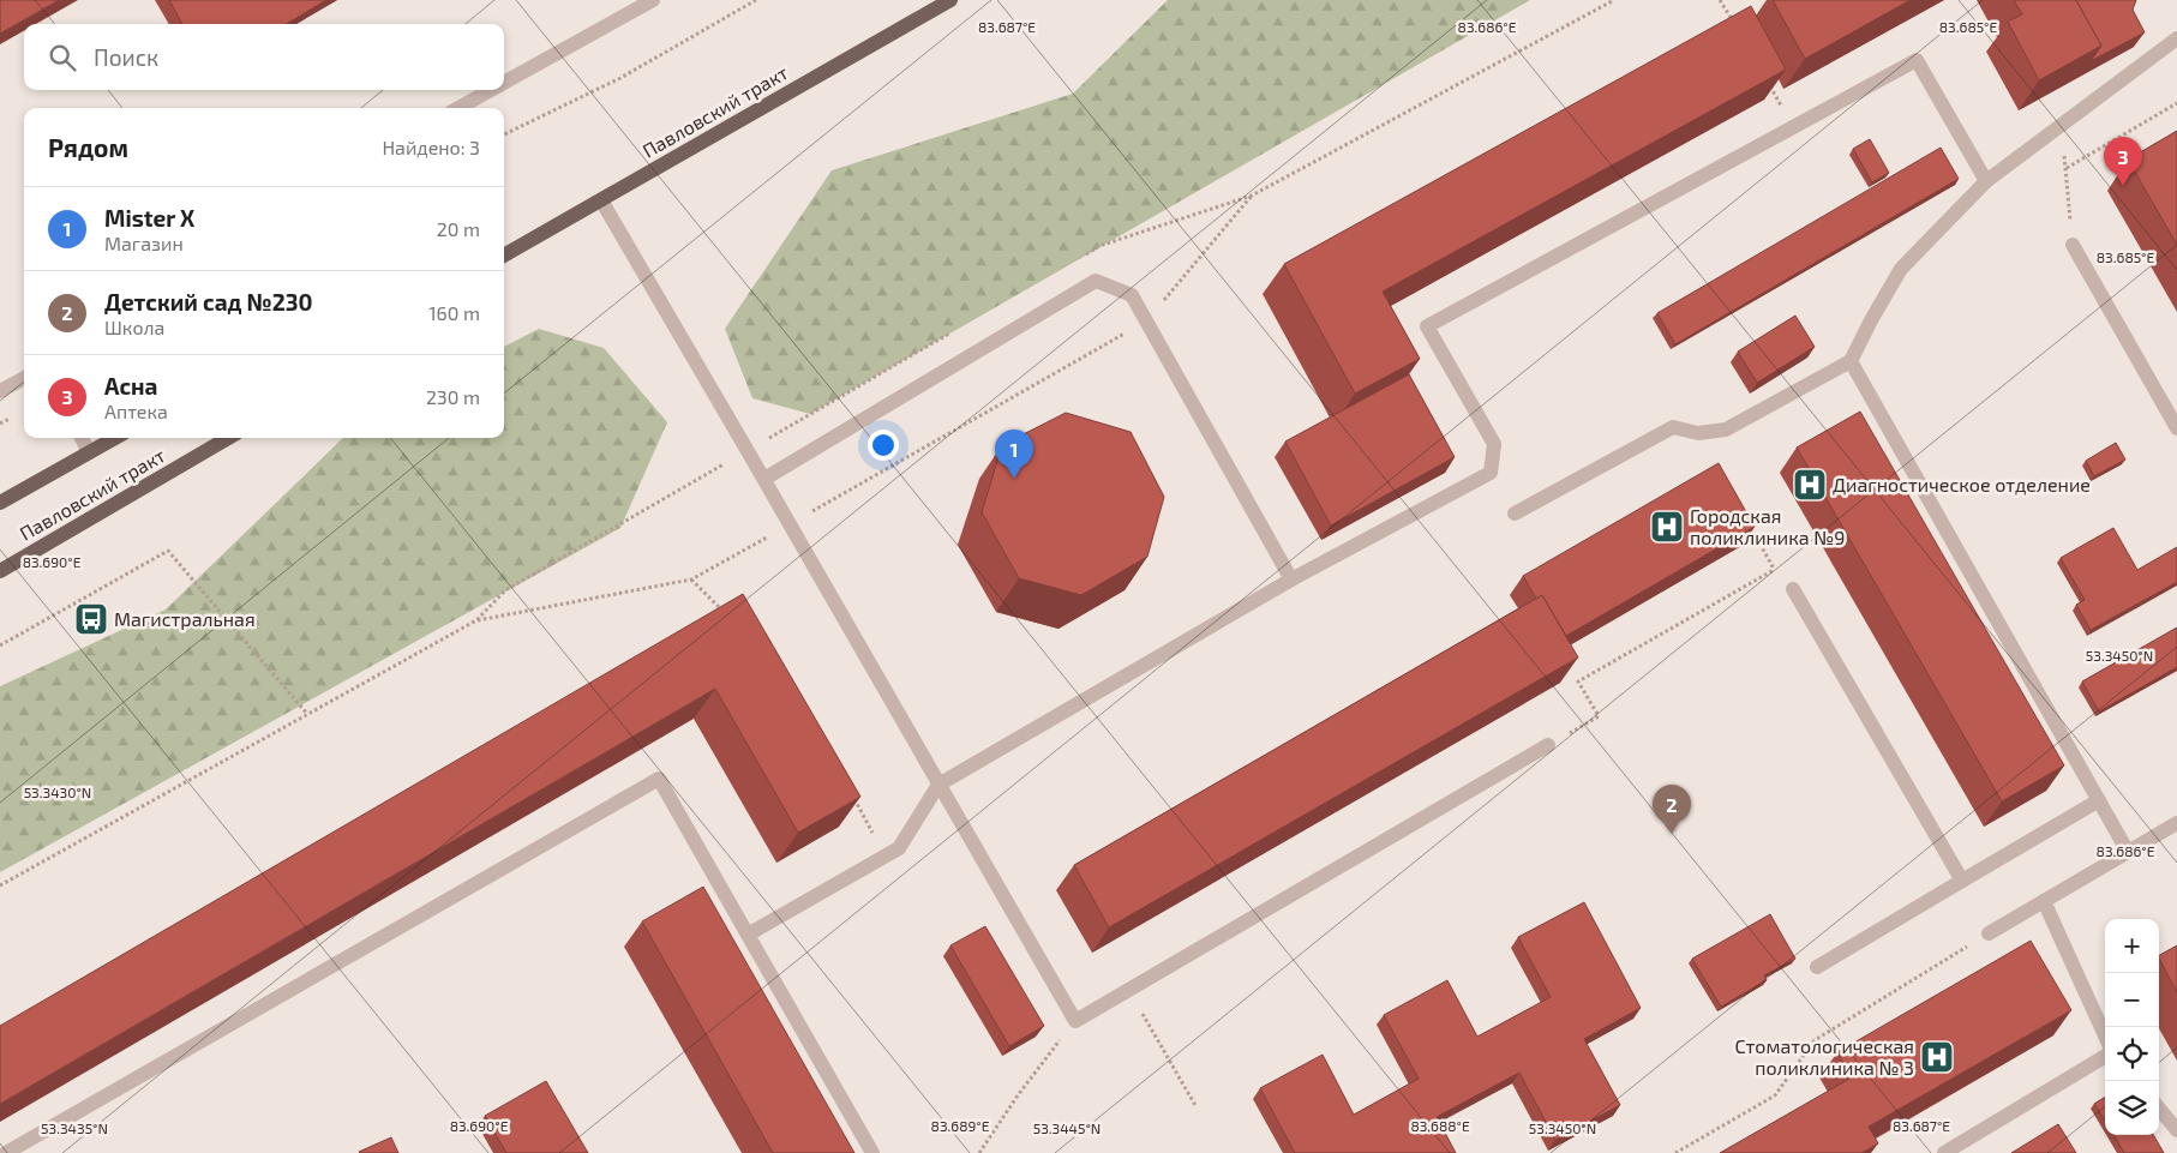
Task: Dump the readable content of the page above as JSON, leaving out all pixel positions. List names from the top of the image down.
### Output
{
  "streets": {
    "main road": ["Павловский тракт"]
  },
  "places": {
    "hospital": ["Диагностическое отделение", "Городская поликлиника №9", "Стоматологическая поликлиника № 3"],
    "bus stop": ["Магистральная"]
  },
  "page": {
    "search": "Поиск",
    "heading": ["Рядом", "Найдено: 3"],
    "pins": ["3", "1", "2"],
    "list": [
      {
        "mark": "1",
        "name": "Mister X",
        "note": "Магазин",
        "value": "20 m"
      },
      {
        "mark": "2",
        "name": "Детский сад №230",
        "note": "Школа",
        "value": "160 m"
      },
      {
        "mark": "3",
        "name": "Асна",
        "note": "Аптека",
        "value": "230 m"
      }
    ],
    "map_buttons": ["+", "−"]
  },
  "coordinates": [
    "83.687°E",
    "83.686°E",
    "83.685°E",
    "83.690°E",
    "53.3450°N",
    "53.3430°N",
    "83.689°E",
    "83.688°E",
    "53.3435°N",
    "53.3445°N"
  ]
}
